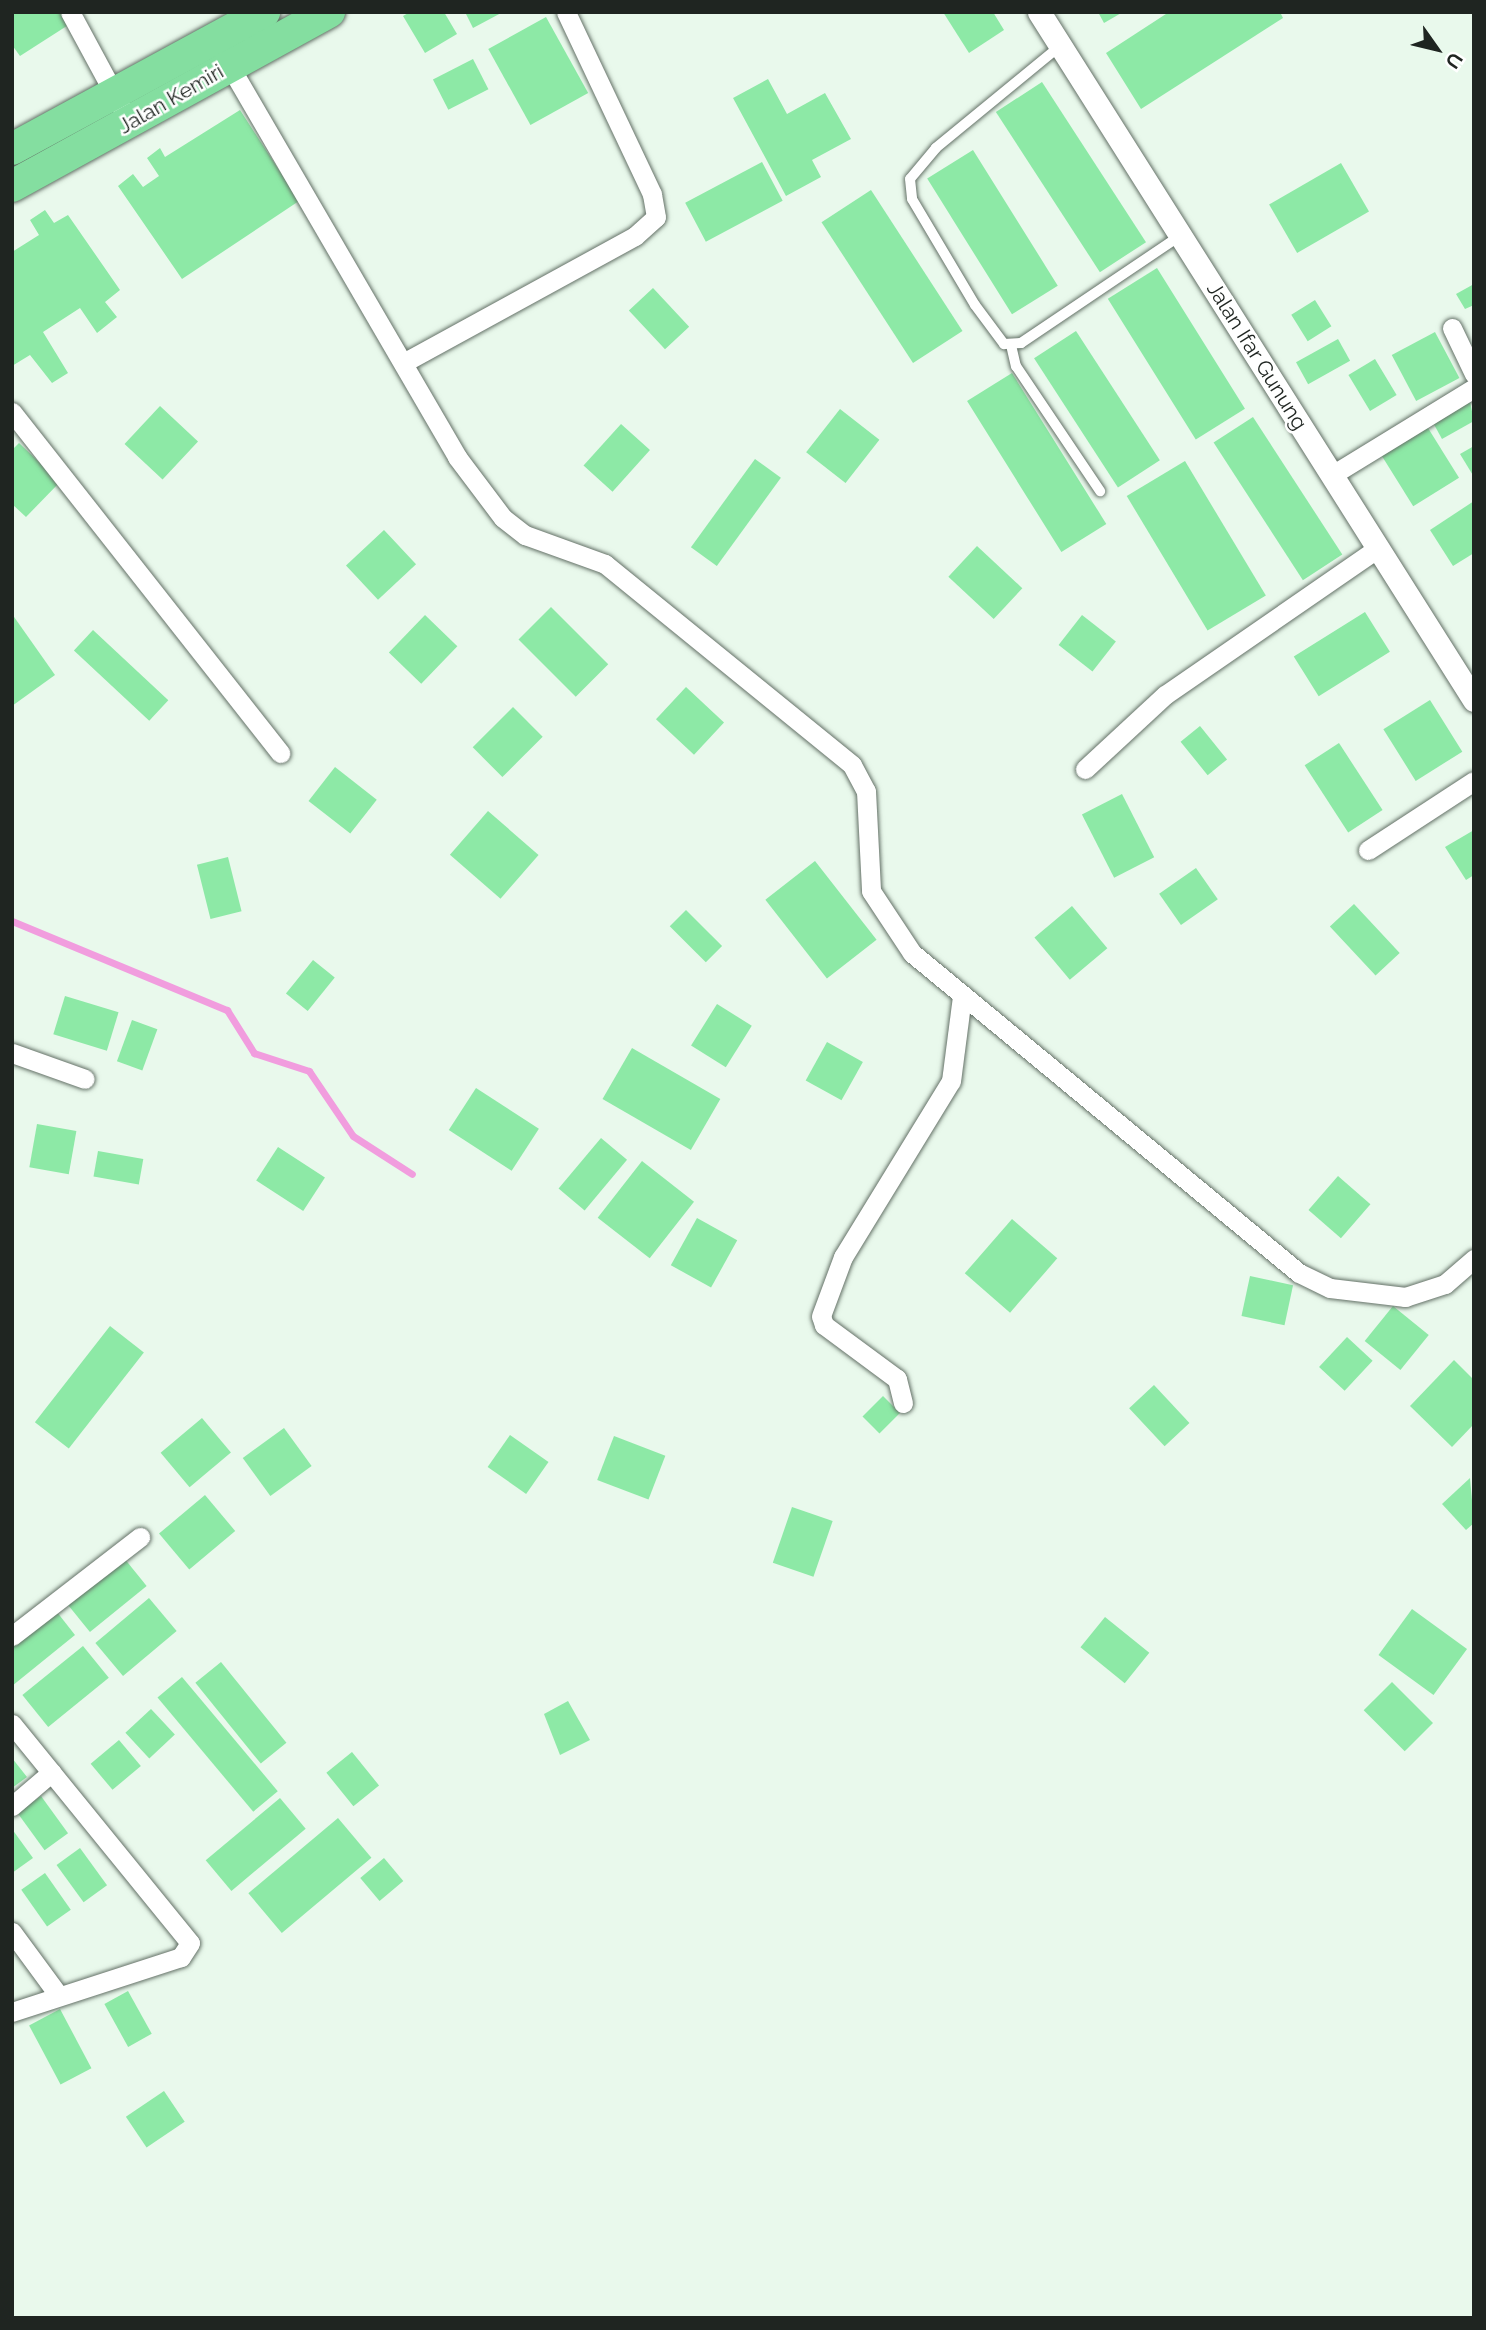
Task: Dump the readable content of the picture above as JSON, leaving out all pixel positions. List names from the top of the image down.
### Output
{
  "streets": {
    "highway": ["Jalan Kemiri"],
    "street": ["Jalan Ifar Gunung"]
  },
  "north": "bottom right"
}
